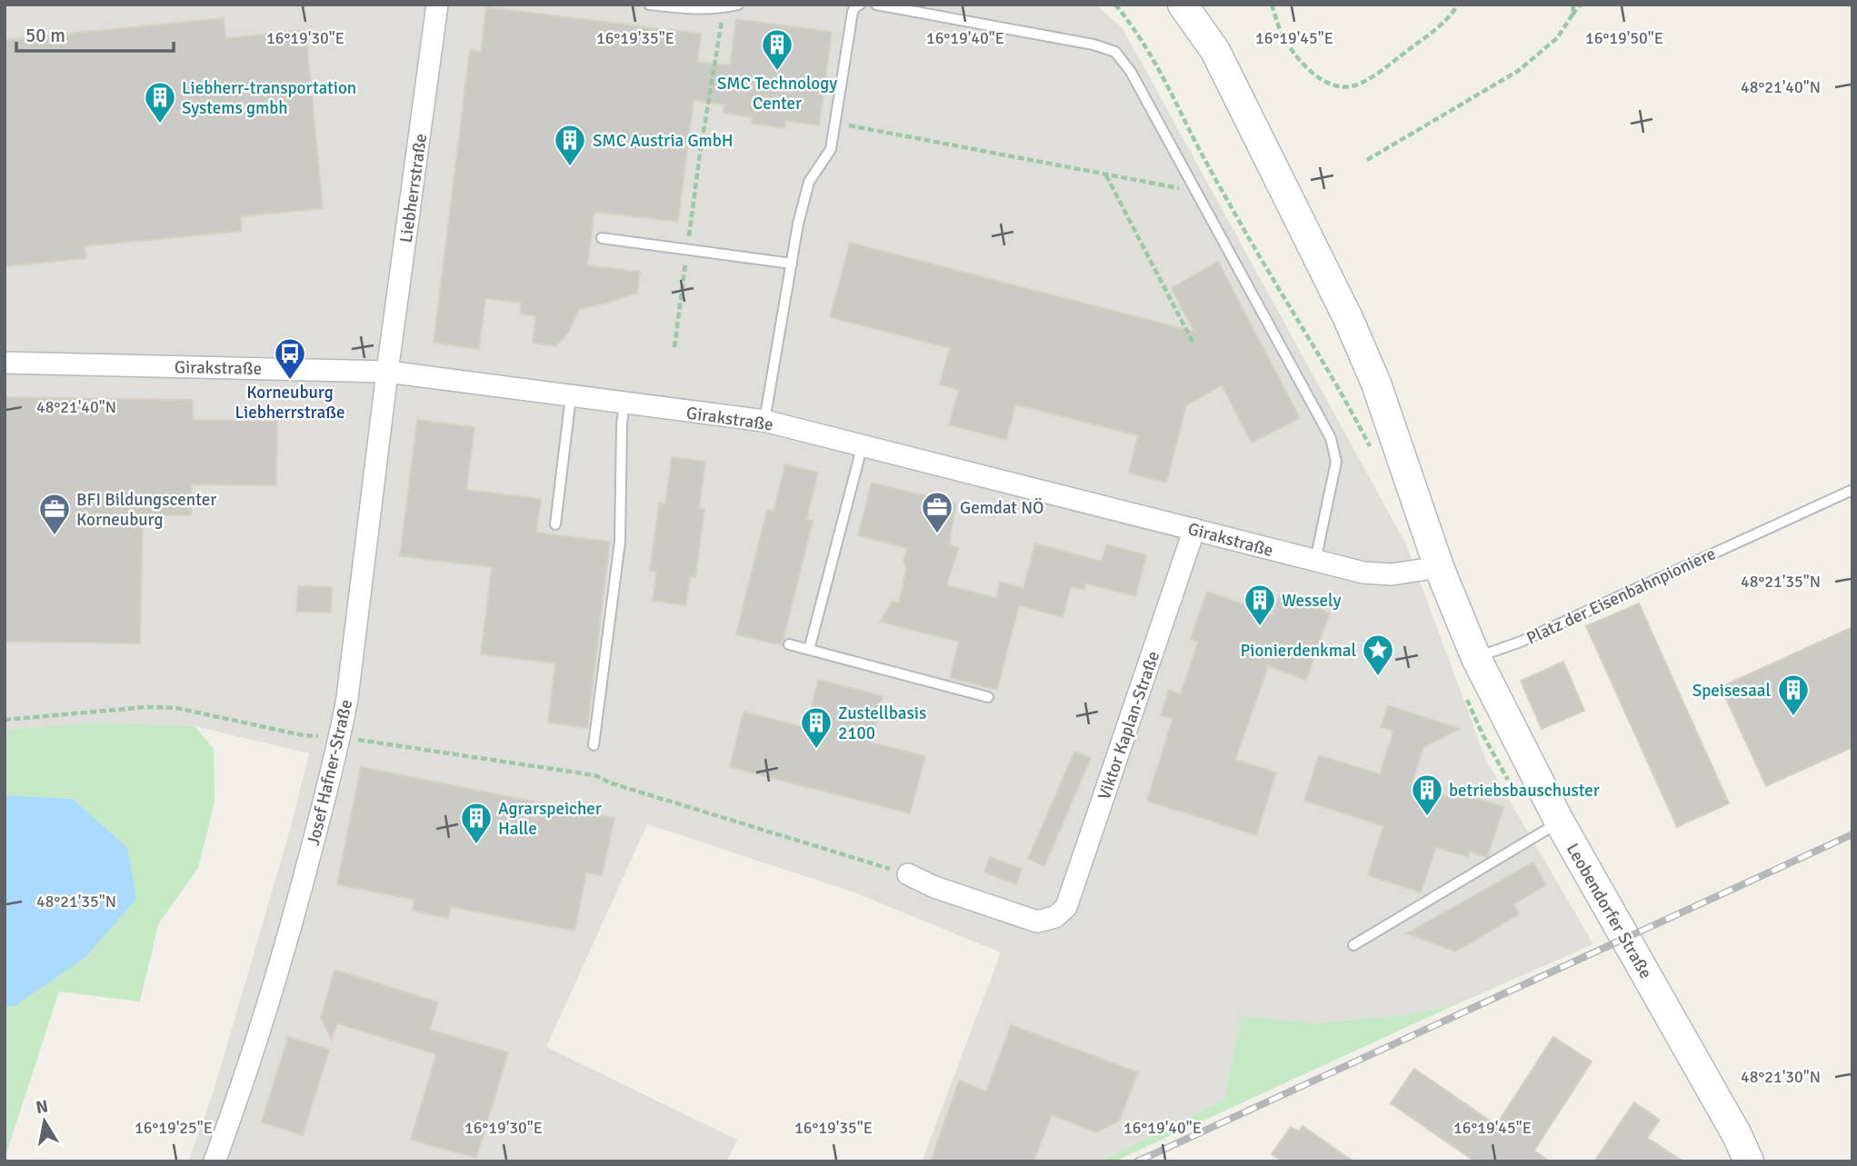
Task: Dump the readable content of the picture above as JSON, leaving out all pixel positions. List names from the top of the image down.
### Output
{
  "streets": {
    "main road": ["Leobendorfer Straße"],
    "street": [
      "Liebherrstraße",
      "Girakstraße",
      "Viktor Kaplan-Straße",
      "Josef Hafner-Straße"
    ],
    "lane": ["Platz der Eisenbahnpioniere"]
  },
  "crossings": [
    ["Liebherrstraße", "Girakstraße"],
    ["Liebherrstraße", "Josef Hafner-Straße"],
    ["Girakstraße", "Viktor Kaplan-Straße"],
    ["Girakstraße", "Josef Hafner-Straße"],
    ["Platz der Eisenbahnpioniere", "Leobendorfer Straße"]
  ],
  "places": {
    "building": [
      "SMC Technology Center",
      "Liebherr-transportation Systems gmbh",
      "SMC Austria GmbH",
      "Wessely",
      "Speisesaal",
      "Zustellbasis 2100",
      "betriebsbauschuster",
      "Agrarspeicher Halle"
    ],
    "bus stop": ["Korneuburg Liebherrstraße"],
    "office": ["Gemdat NÖ", "BFI Bildungscenter Korneuburg"],
    "place": ["Pionierdenkmal"]
  },
  "scale_bar": "50 m",
  "north": "top",
  "coordinates": [
    "16°19'30\"E",
    "16°19'35\"E",
    "16°19'40\"E",
    "16°19'45\"E",
    "16°19'50\"E",
    "48°21'40\"N",
    "48°21'35\"N",
    "48°21'30\"N",
    "16°19'25\"E"
  ]
}
